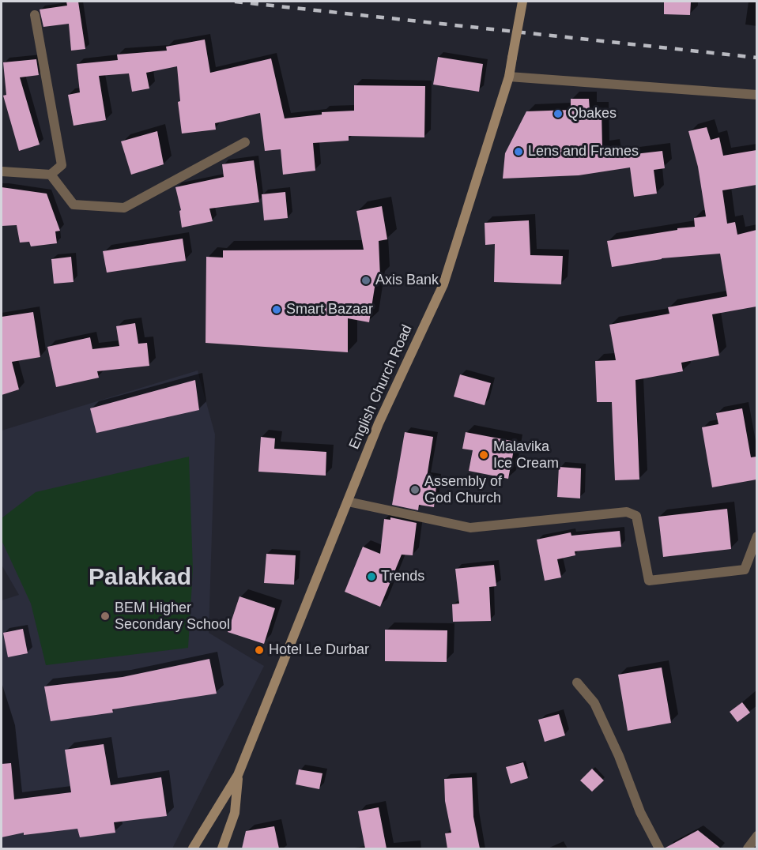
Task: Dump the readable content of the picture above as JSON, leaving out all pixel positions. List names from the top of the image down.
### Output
{
  "streets": {
    "main road": ["English Church Road"]
  },
  "districts": ["Palakkad"],
  "places": [
    "Qbakes",
    "Lens and Frames",
    "Axis Bank",
    "Smart Bazaar",
    "Malavika Ice Cream",
    "Assembly of God Church",
    "Trends",
    "BEM Higher Secondary School",
    "Hotel Le Durbar"
  ]
}
